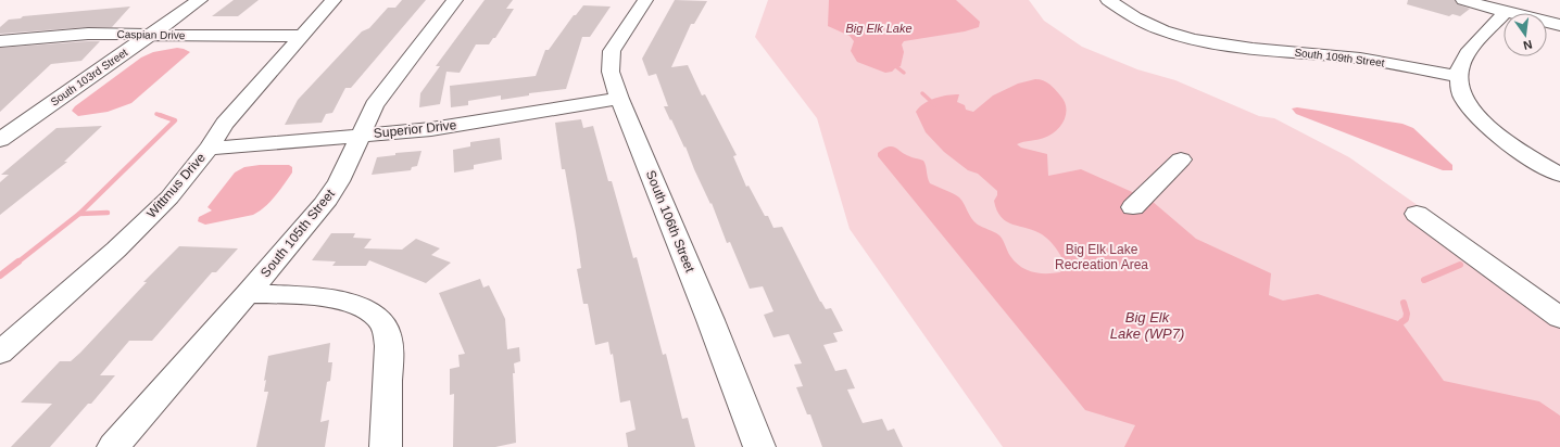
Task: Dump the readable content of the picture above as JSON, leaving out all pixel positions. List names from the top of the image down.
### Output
{
  "streets": {
    "street": [
      "Caspian Drive",
      "South 109th Street",
      "South 103rd Street",
      "Superior Drive",
      "Wittmus Drive",
      "South 106th Street",
      "South 105th Street"
    ]
  },
  "crossings": [
    ["Caspian Drive", "South 103rd Street"],
    ["Caspian Drive", "Wittmus Drive"],
    ["Superior Drive", "Wittmus Drive"],
    ["Superior Drive", "South 106th Street"],
    ["Superior Drive", "South 105th Street"]
  ],
  "water": ["Big Elk Lake", "Big Elk Lake (WP7)"],
  "parks": ["Big Elk Lake Recreation Area"],
  "north": "bottom"
}
